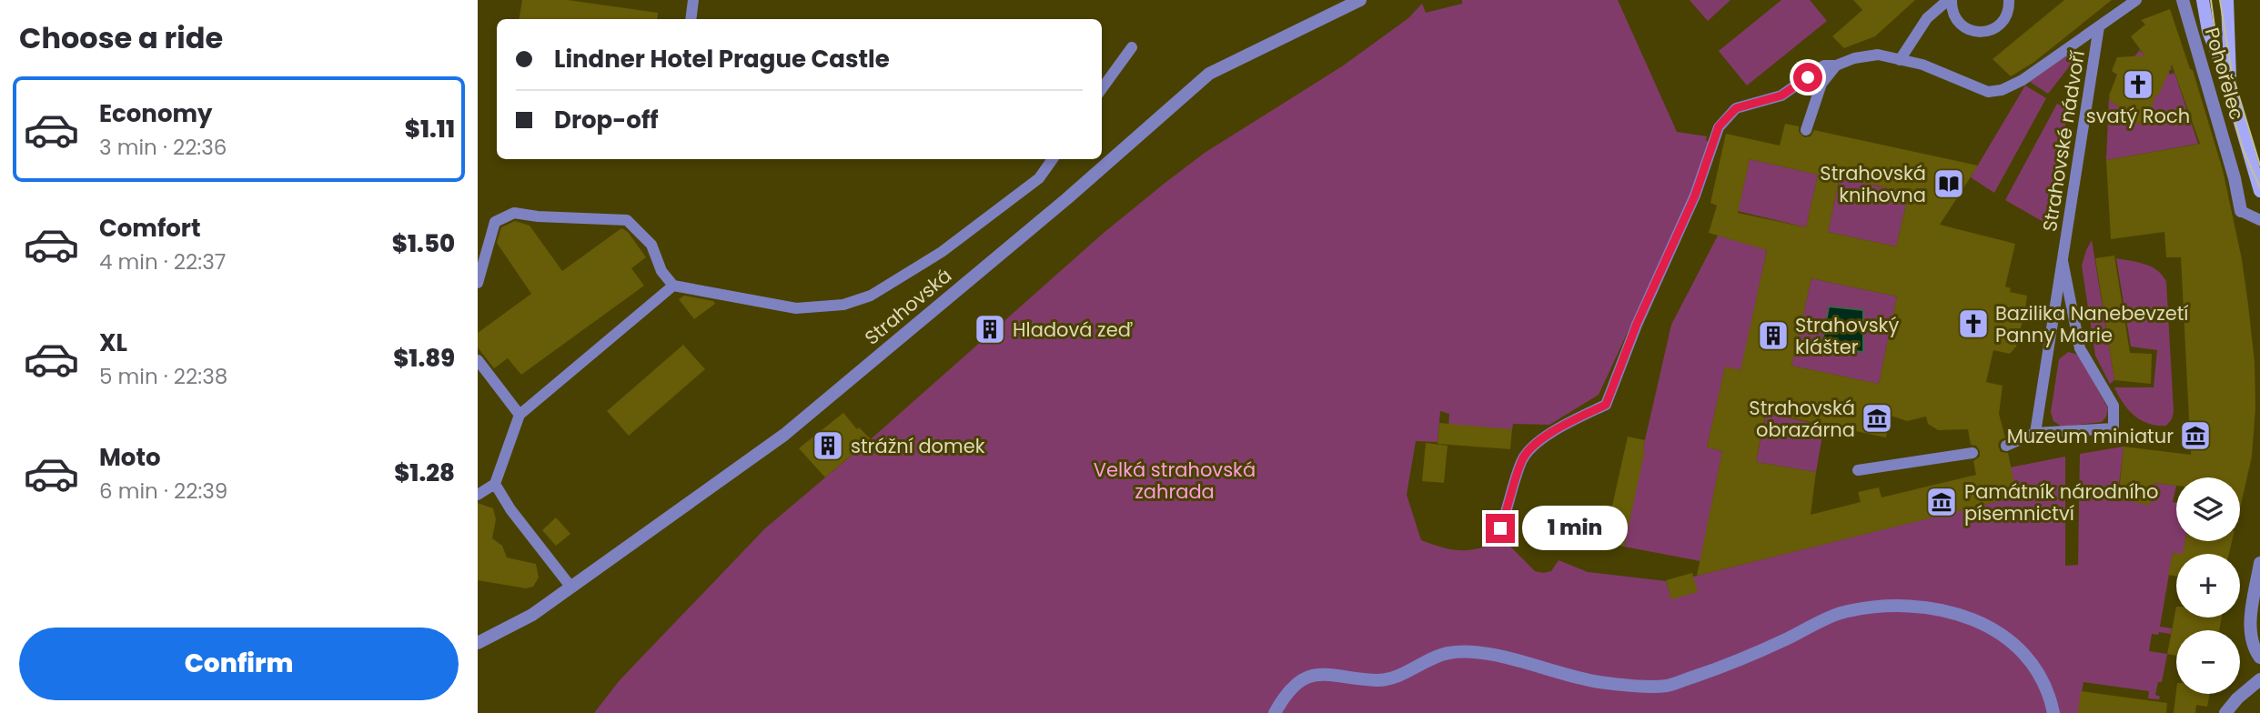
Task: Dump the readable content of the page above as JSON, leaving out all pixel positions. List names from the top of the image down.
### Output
{
  "streets": {
    "street": ["Pohořelec", "Strahovská"],
    "lane": ["Strahovské nádvoří"]
  },
  "parks": ["Velká strahovská zahrada"],
  "places": {
    "church": ["svatý Roch", "Bazilika Nanebevzetí Panny Marie"],
    "library": ["Strahovská knihovna"],
    "building": ["Hladová zeď", "Strahovský klášter", "strážní domek"],
    "museum": ["Strahovská obrazárna", "Muzeum miniatur", "Památník národního písemnictví"]
  },
  "page": {
    "heading": "Choose a ride",
    "banner": ["Lindner Hotel Prague Castle", "Drop-off"],
    "list": [
      {
        "name": "Economy",
        "note": "3 min · 22:36",
        "value": "$1.11"
      },
      {
        "name": "Comfort",
        "note": "4 min · 22:37",
        "value": "$1.50"
      },
      {
        "name": "XL",
        "note": "5 min · 22:38",
        "value": "$1.89"
      },
      {
        "name": "Moto",
        "note": "6 min · 22:39",
        "value": "$1.28"
      }
    ],
    "map_buttons": ["+", "−"],
    "bubble": "1 min",
    "buttons": "Confirm"
  }
}
